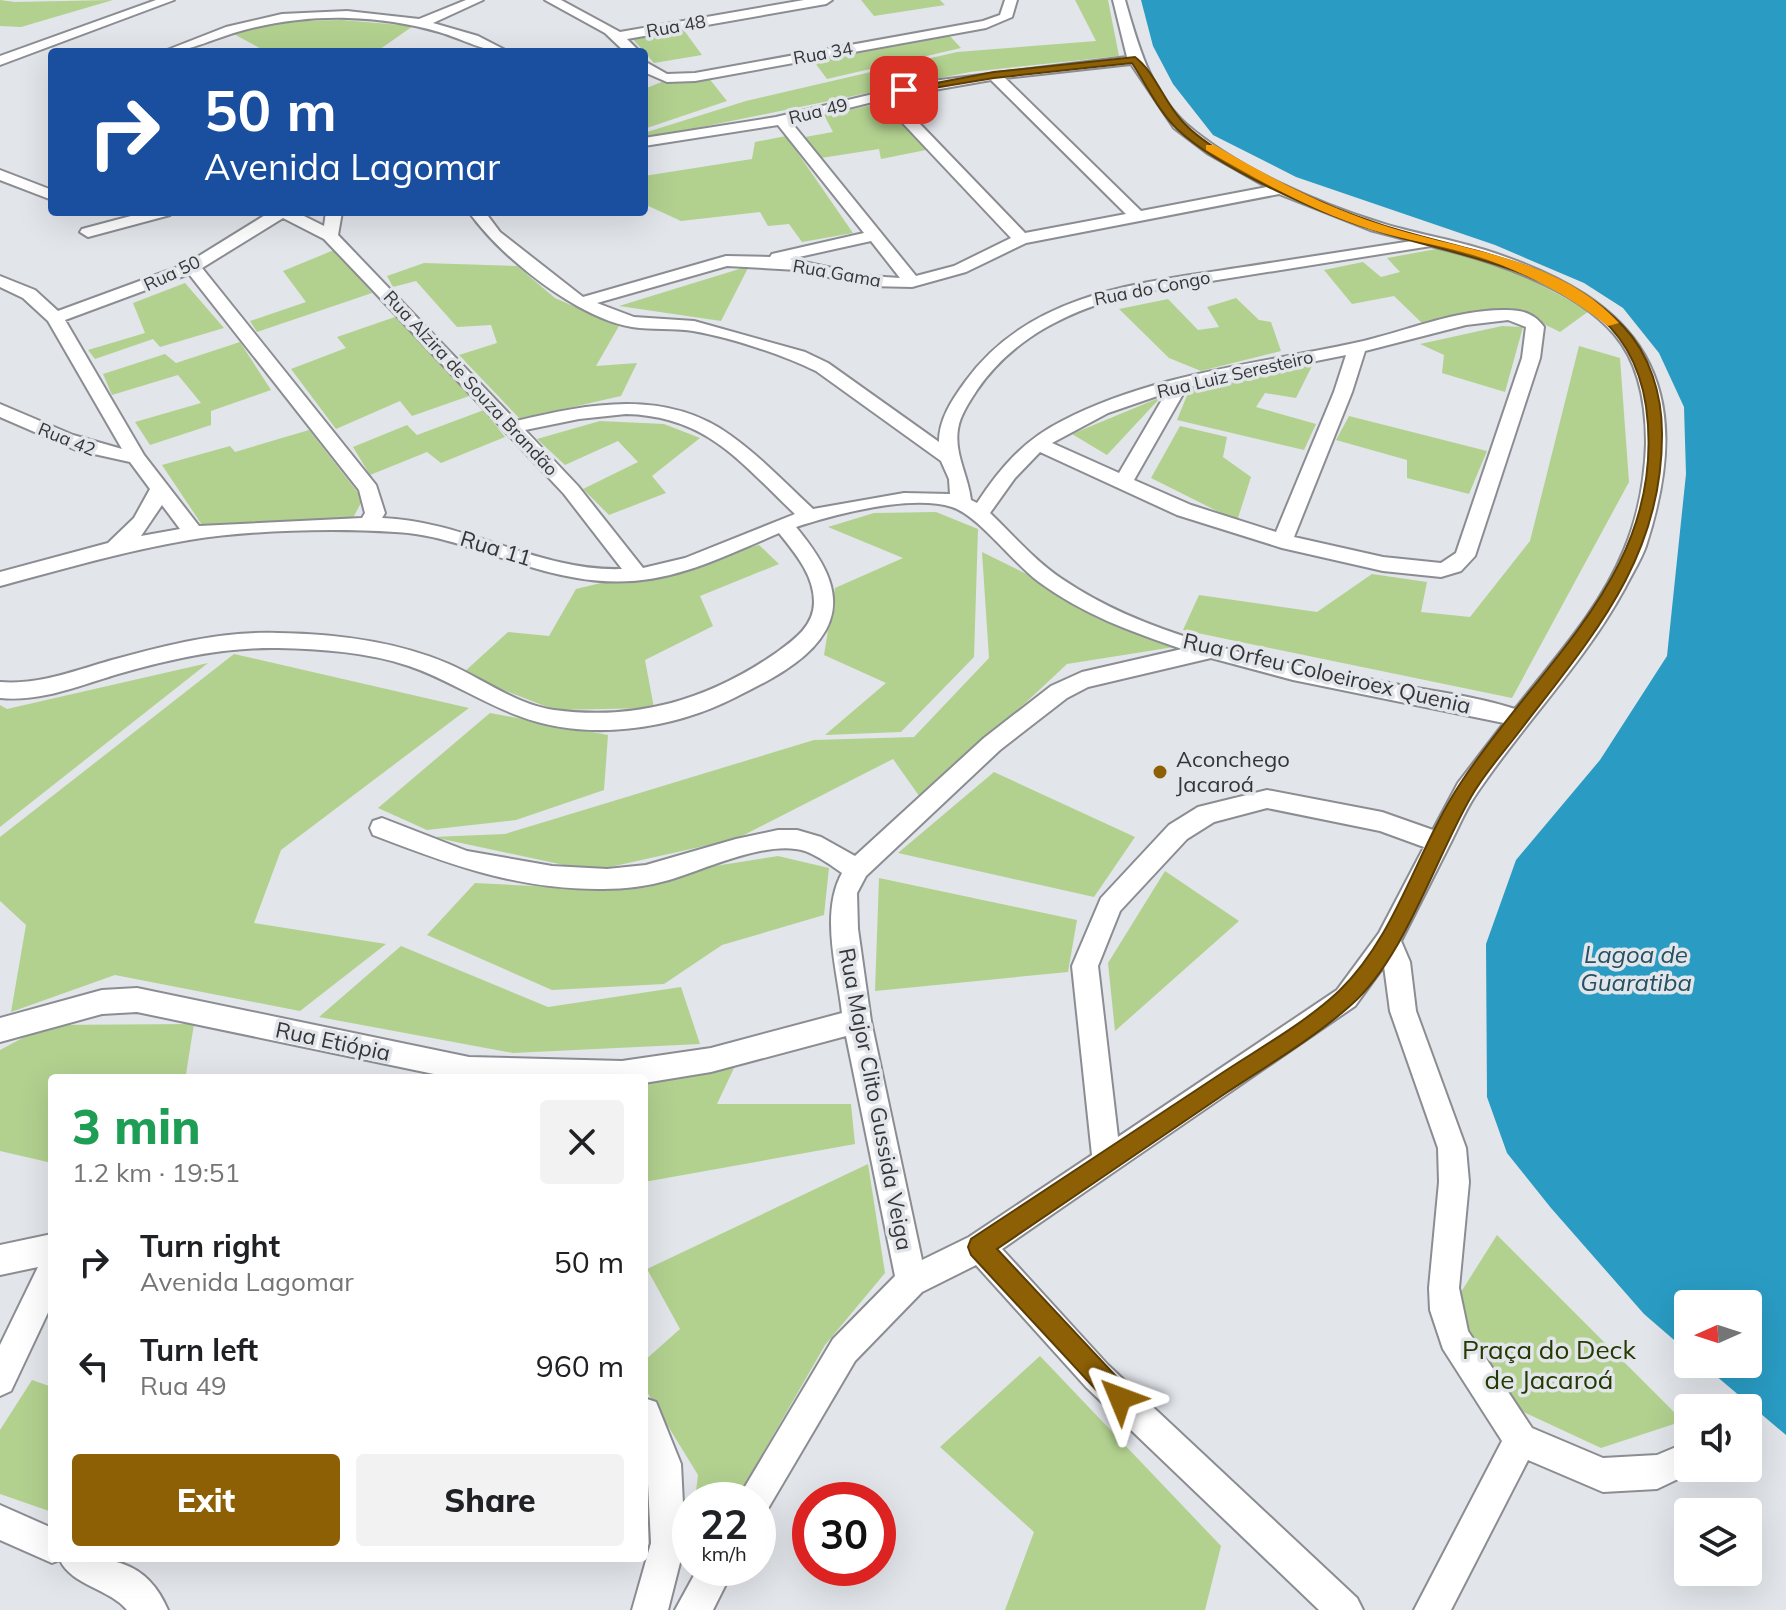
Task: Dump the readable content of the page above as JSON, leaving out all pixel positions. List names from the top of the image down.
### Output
{
  "streets": {
    "street": [
      "Rua 48",
      "Rua 34",
      "Rua 49",
      "Rua 50",
      "Rua Gama",
      "Rua do Congo",
      "Rua Luiz Seresteiro",
      "Rua Alzira de Souza Brandão",
      "Rua 42",
      "Rua 11",
      "Rua Orfeu Coloeiroex Quenia",
      "Rua Etiópia",
      "Rua Major Clito Gussida Veiga"
    ]
  },
  "crossings": [
    ["Rua Luiz Seresteiro", "Rua 11"],
    ["Rua Luiz Seresteiro", "Rua Orfeu Coloeiroex Quenia"],
    ["Rua Alzira de Souza Brandão", "Rua 11"],
    ["Rua 11", "Rua Orfeu Coloeiroex Quenia"],
    ["Rua Orfeu Coloeiroex Quenia", "Rua Major Clito Gussida Veiga"],
    ["Rua Etiópia", "Rua Major Clito Gussida Veiga"]
  ],
  "water": ["Lagoa de Guaratiba"],
  "parks": ["Praça do Deck de Jacaroá"],
  "places": ["Aconchego Jacaroá"],
  "north": "left",
  "page": {
    "turn": ["50 m", "Avenida Lagomar"],
    "heading": ["3 min", "1.2 km · 19:51"],
    "list": [
      {
        "name": "Turn right",
        "note": "Avenida Lagomar",
        "value": "50 m"
      },
      {
        "name": "Turn left",
        "note": "Rua 49",
        "value": "960 m"
      }
    ],
    "buttons": ["Exit", "Share"],
    "speed": "22 km/h",
    "limit": "30"
  }
}
